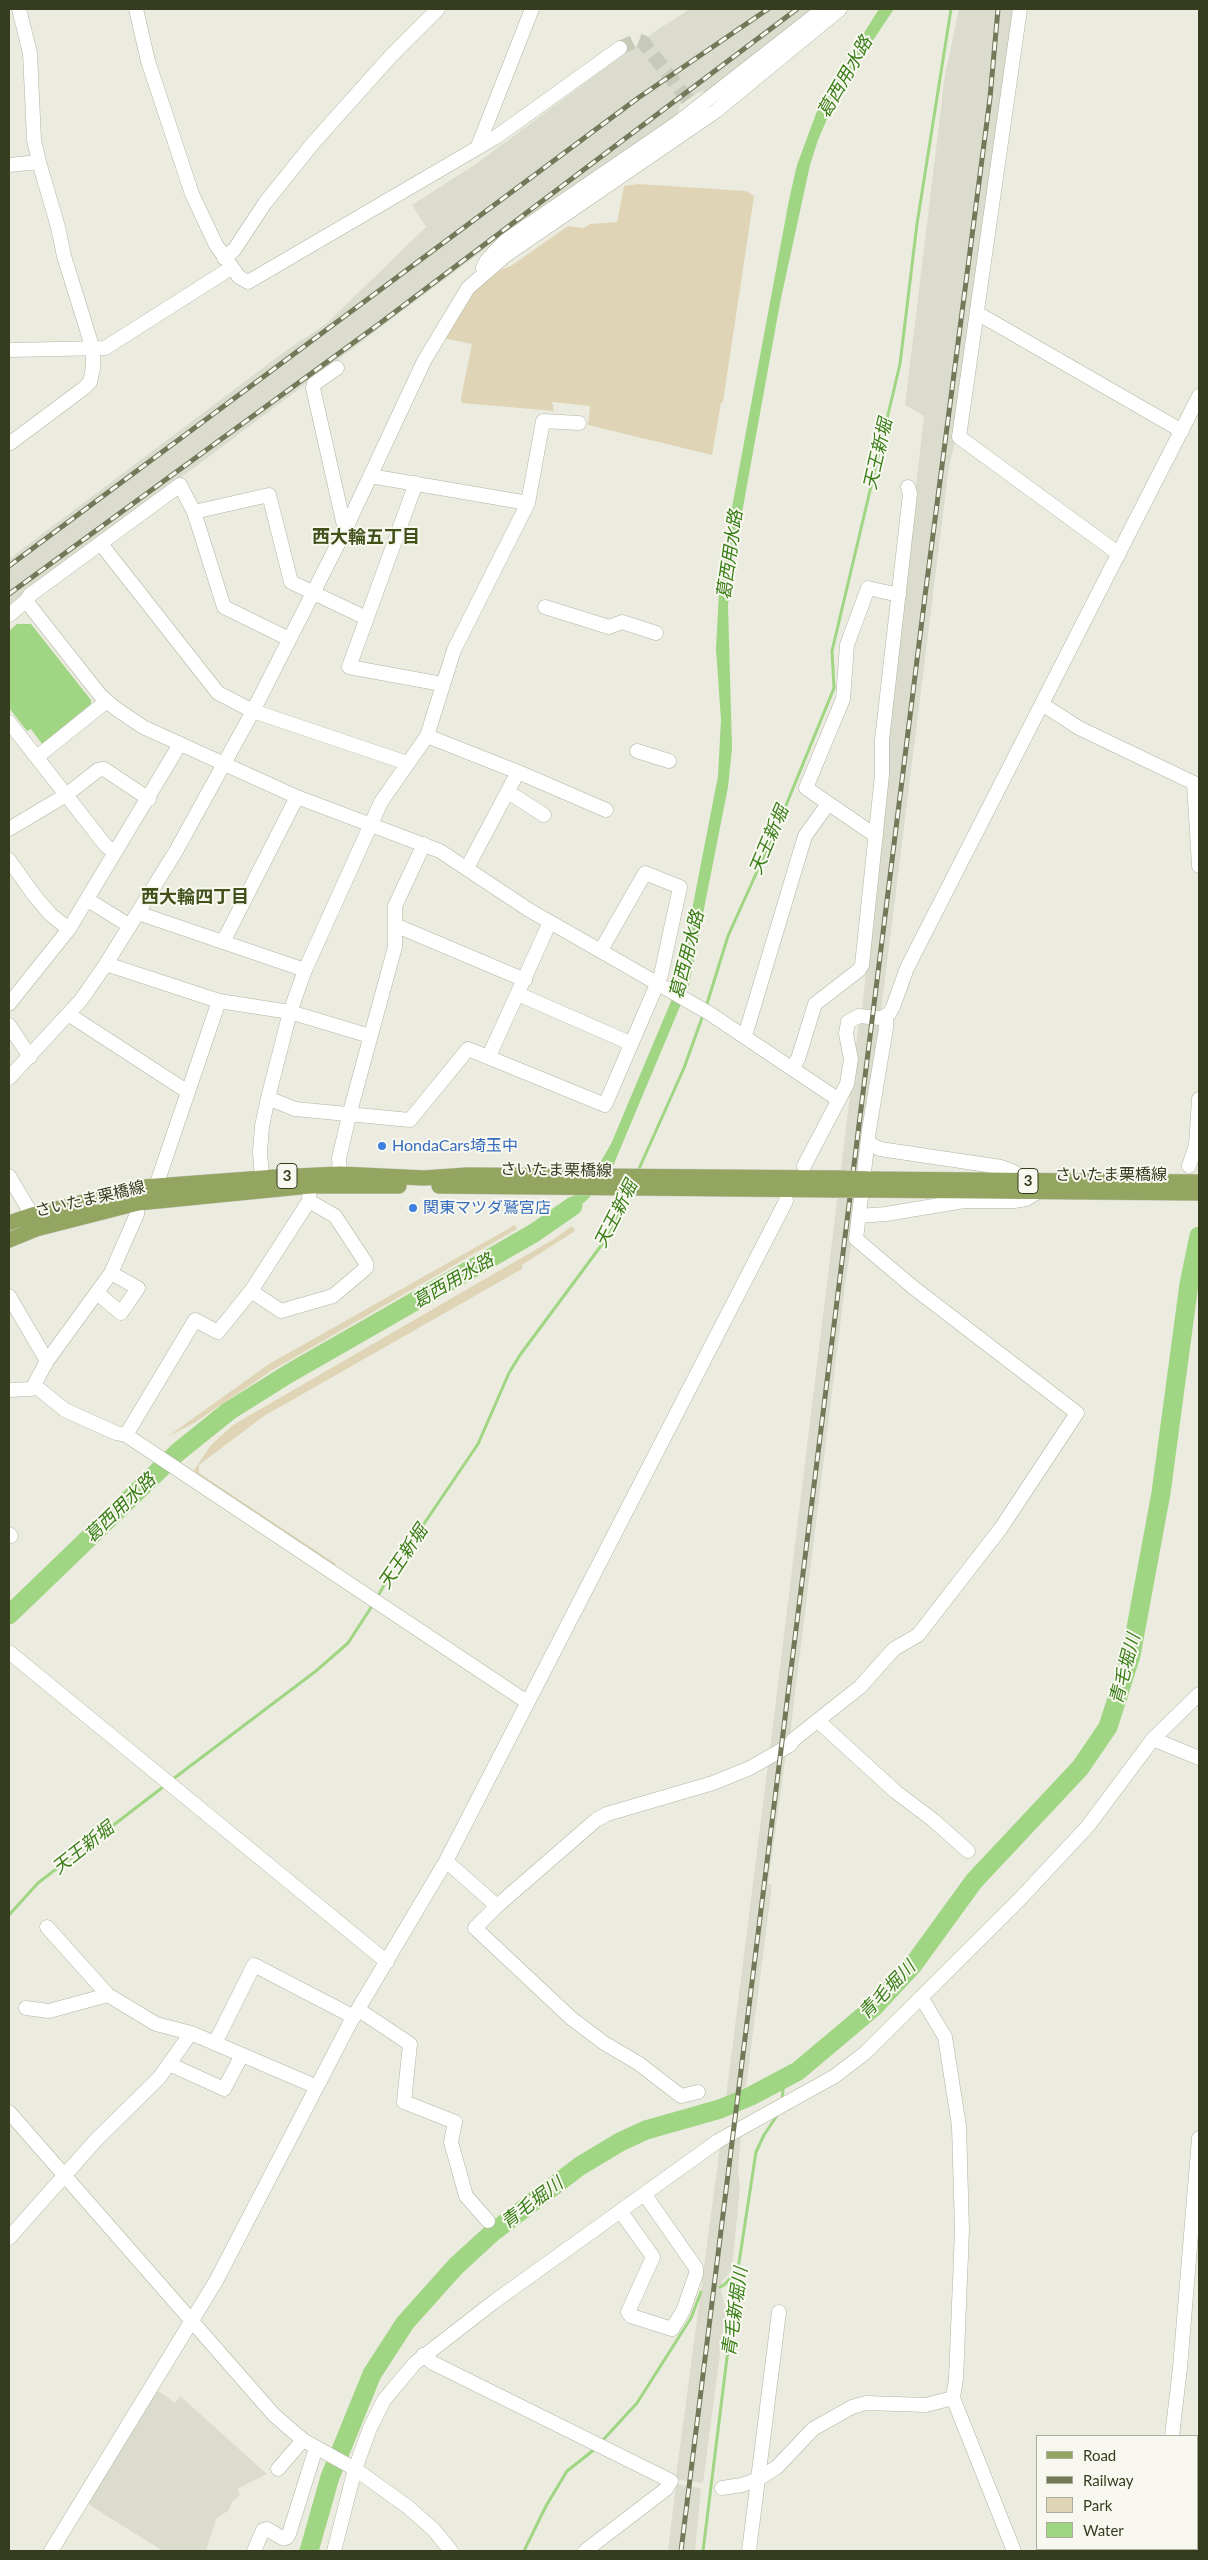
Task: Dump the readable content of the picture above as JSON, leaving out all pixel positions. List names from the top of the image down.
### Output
{
  "streets": {
    "main road": ["さいたま栗橋線", "3"]
  },
  "districts": ["西大輪五丁目", "西大輪四丁目"],
  "water": [
    "葛西用水路",
    "天王新堀",
    "青毛堀川",
    "青毛新堀川"
  ],
  "places": ["HondaCars埼玉中", "関東マツダ鷲宮店"],
  "legend": [
    "Road",
    "Railway",
    "Park",
    "Water"
  ]
}
